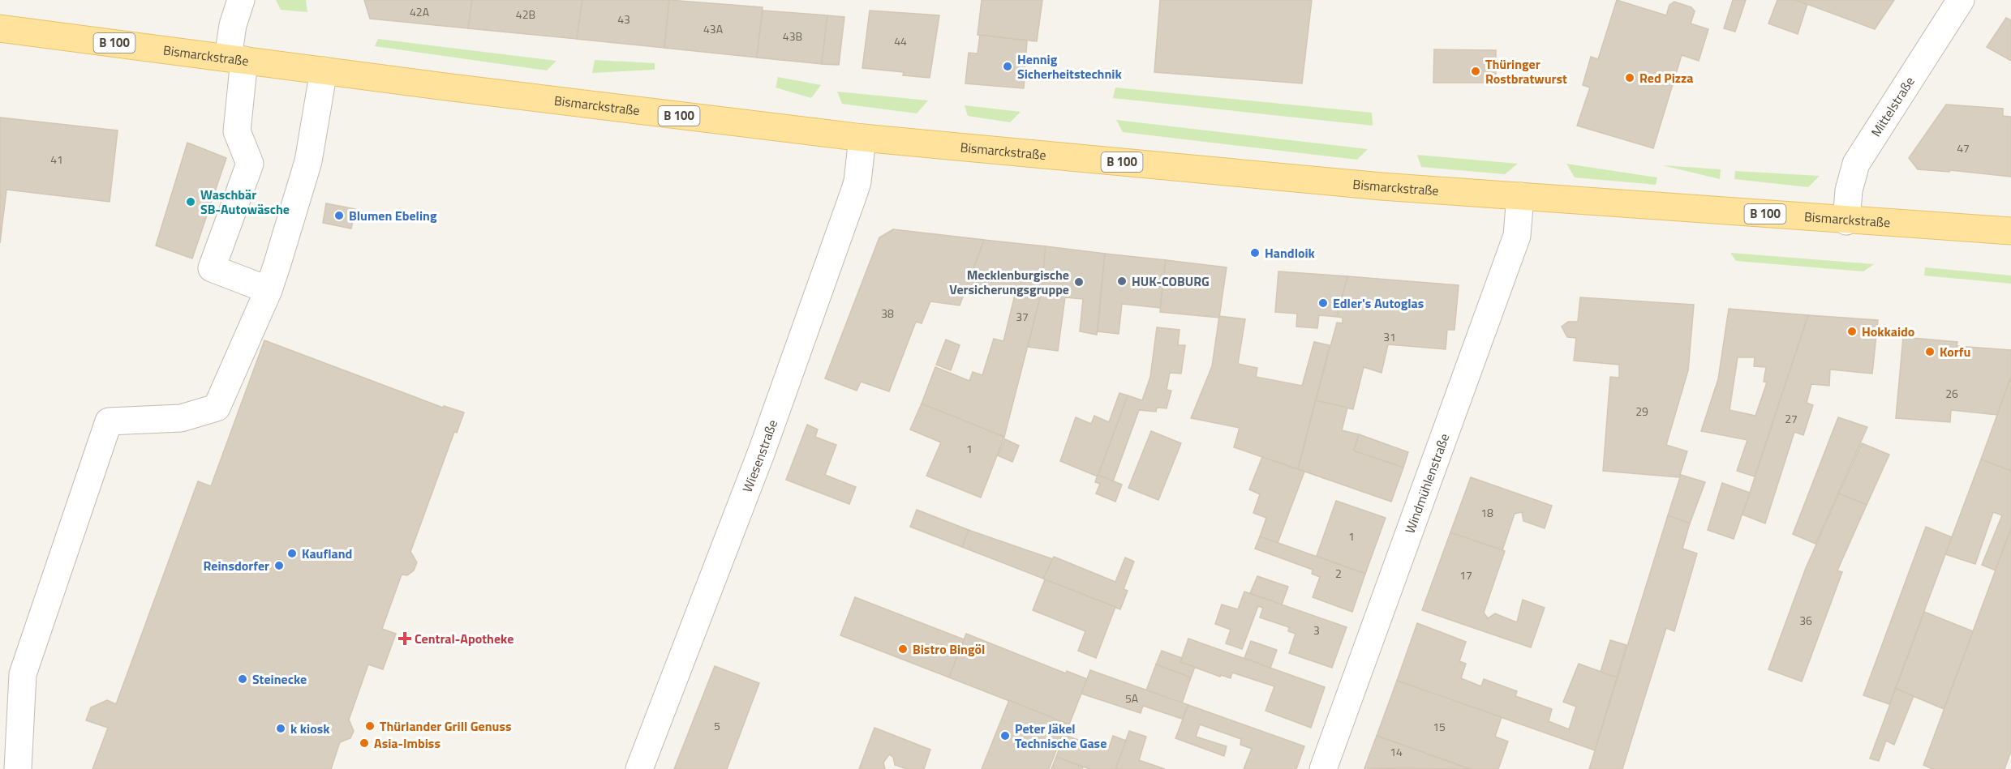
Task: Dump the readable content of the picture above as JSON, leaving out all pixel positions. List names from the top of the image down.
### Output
{
  "streets": {
    "main road": ["B 100", "Bismarckstraße"],
    "street": ["Mittelstraße", "Wiesenstraße", "Windmühlenstraße"]
  },
  "crossings": [
    ["Bismarckstraße", "Mittelstraße"],
    ["Bismarckstraße", "Wiesenstraße"],
    ["Bismarckstraße", "Windmühlenstraße"]
  ],
  "places": {
    "other": [
      "Hennig Sicherheitstechnik",
      "Thüringer Rostbratwurst",
      "Red Pizza",
      "Waschbär SB-Autowäsche",
      "Blumen Ebeling",
      "Handloik",
      "HUK-COBURG",
      "Mecklenburgische Versicherungsgruppe",
      "Edler's Autoglas",
      "Hokkaido",
      "Korfu",
      "Kaufland",
      "Reinsdorfer",
      "Bistro Bingöl",
      "Steinecke",
      "Thürlander Grill Genuss",
      "k kiosk",
      "Peter Jäkel Technische Gase",
      "Asia-Imbiss"
    ],
    "health": ["Central-Apotheke"]
  },
  "house_numbers": [
    "42A",
    "42B",
    "43",
    "43A",
    "43B",
    "44",
    "47",
    "41",
    "38",
    "37",
    "31",
    "26",
    "29",
    "27",
    "1",
    "18",
    "1",
    "2",
    "17",
    "36",
    "3",
    "5A",
    "5",
    "15",
    "14"
  ]
}
